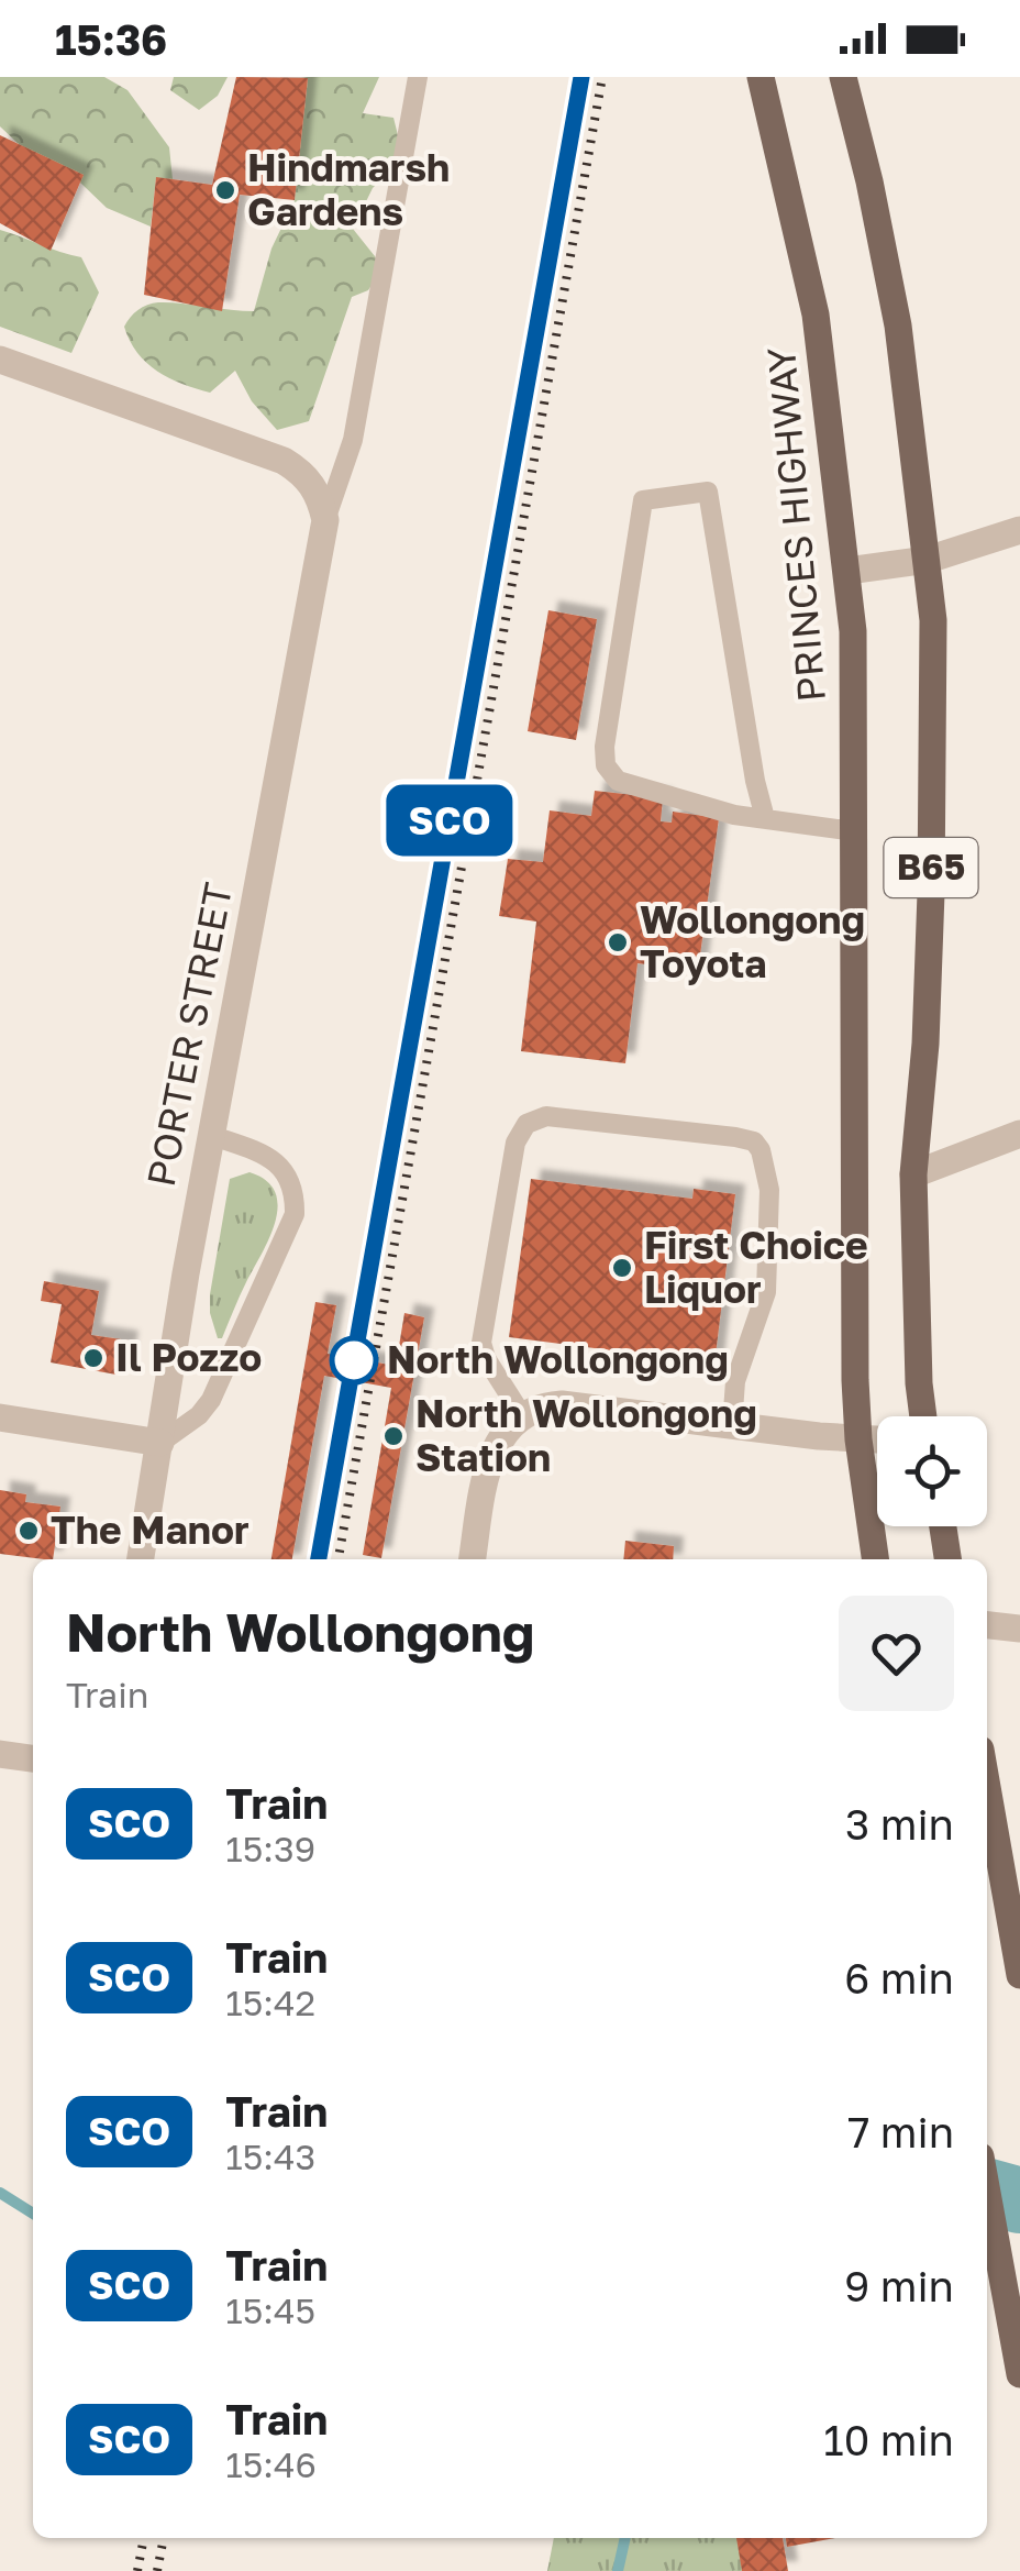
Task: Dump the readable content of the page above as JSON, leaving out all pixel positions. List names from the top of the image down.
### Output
{
  "streets": {
    "main road": ["PRINCES HIGHWAY", "B65"],
    "street": ["PORTER STREET"]
  },
  "places": [
    "Hindmarsh Gardens",
    "Wollongong Toyota",
    "First Choice Liquor",
    "Il Pozzo",
    "North Wollongong",
    "North Wollongong Station",
    "The Manor"
  ],
  "page": {
    "status": "15:36",
    "on_map": "SCO",
    "heading": ["North Wollongong", "Train"],
    "list": [
      {
        "mark": "SCO",
        "name": "Train",
        "note": "15:39",
        "value": "3 min"
      },
      {
        "mark": "SCO",
        "name": "Train",
        "note": "15:42",
        "value": "6 min"
      },
      {
        "mark": "SCO",
        "name": "Train",
        "note": "15:43",
        "value": "7 min"
      },
      {
        "mark": "SCO",
        "name": "Train",
        "note": "15:45",
        "value": "9 min"
      },
      {
        "mark": "SCO",
        "name": "Train",
        "note": "15:46",
        "value": "10 min"
      }
    ]
  }
}
